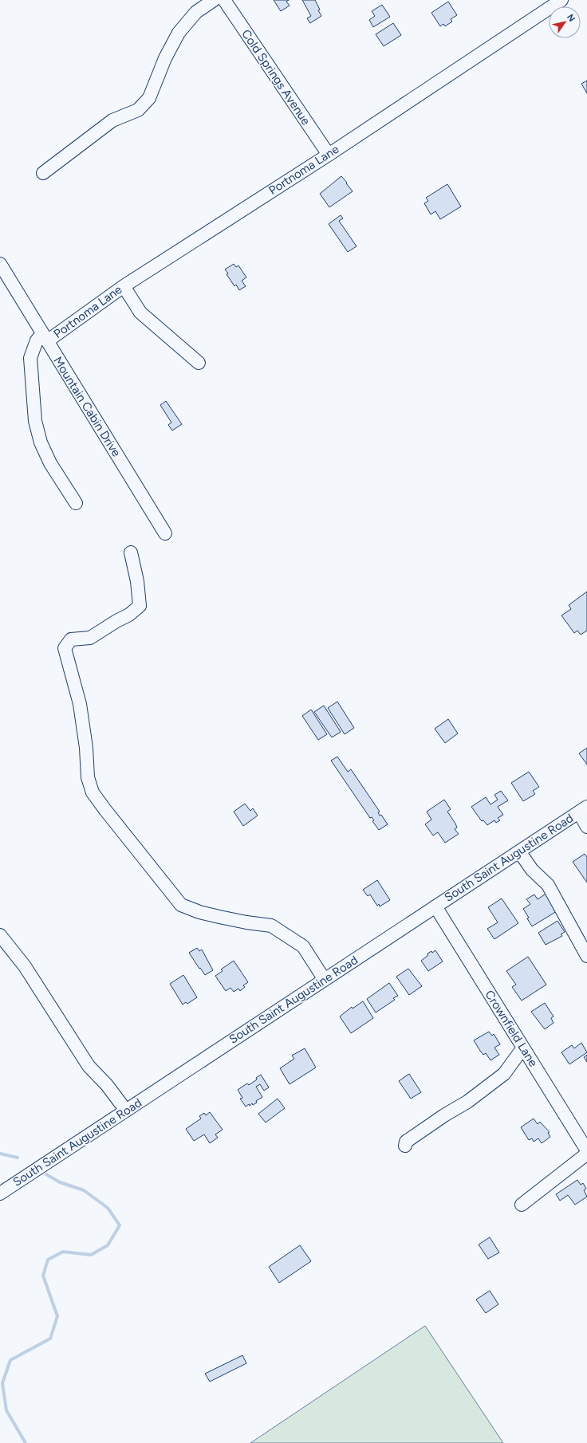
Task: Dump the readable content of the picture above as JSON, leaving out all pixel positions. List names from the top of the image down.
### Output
{
  "streets": {
    "street": [
      "Cold Springs Avenue",
      "Portnoma Lane",
      "Mountain Cabin Drive",
      "South Saint Augustine Road",
      "Crownfield Lane"
    ]
  },
  "crossings": [
    ["Cold Springs Avenue", "Portnoma Lane"],
    ["Portnoma Lane", "Mountain Cabin Drive"],
    ["South Saint Augustine Road", "Crownfield Lane"]
  ],
  "north": "top right"
}
